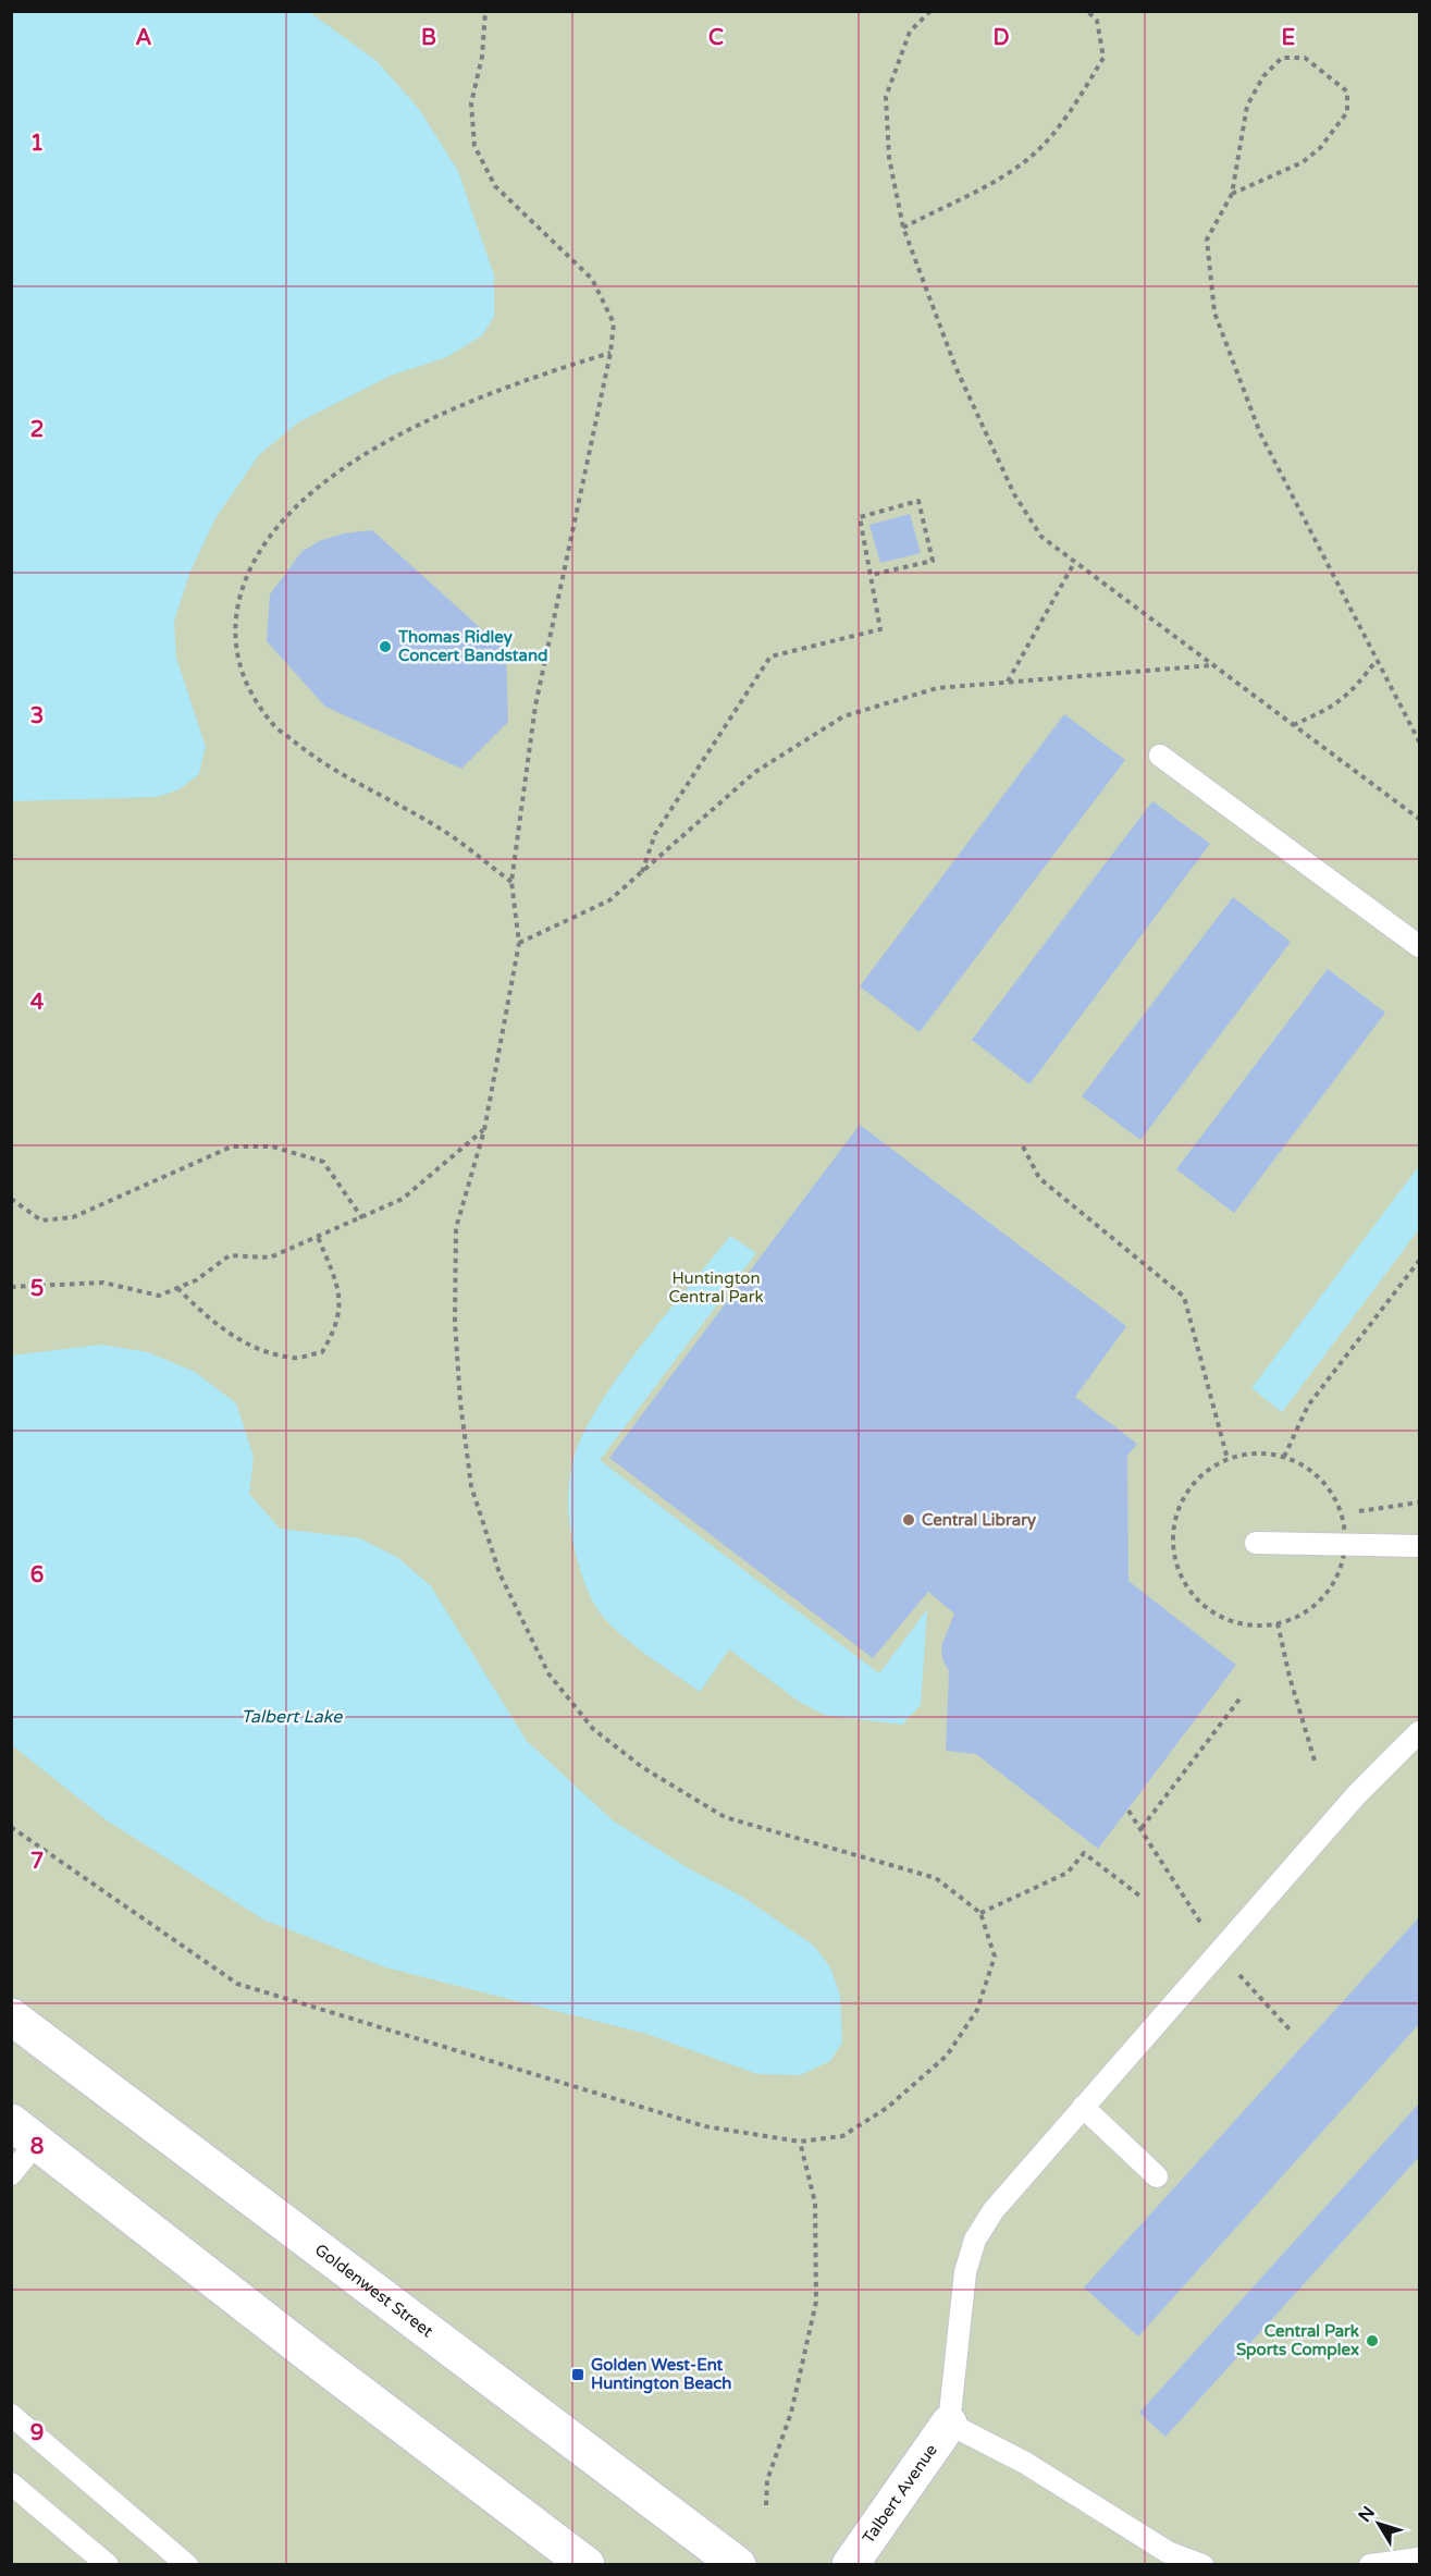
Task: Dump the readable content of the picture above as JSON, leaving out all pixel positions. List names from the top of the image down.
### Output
{
  "streets": {
    "main road": ["Goldenwest Street", "Talbert Avenue"]
  },
  "water": ["Talbert Lake"],
  "parks": ["Huntington Central Park"],
  "places": {
    "other": ["Thomas Ridley Concert Bandstand", "Central Library", "Central Park Sports Complex"],
    "transit": ["Golden West-Ent Huntington Beach"]
  },
  "north": "top left",
  "grid": {
    "columns": [
      "A",
      "B",
      "C",
      "D",
      "E"
    ],
    "rows": [
      "1",
      "2",
      "3",
      "4",
      "5",
      "6",
      "7",
      "8",
      "9"
    ]
  }
}
